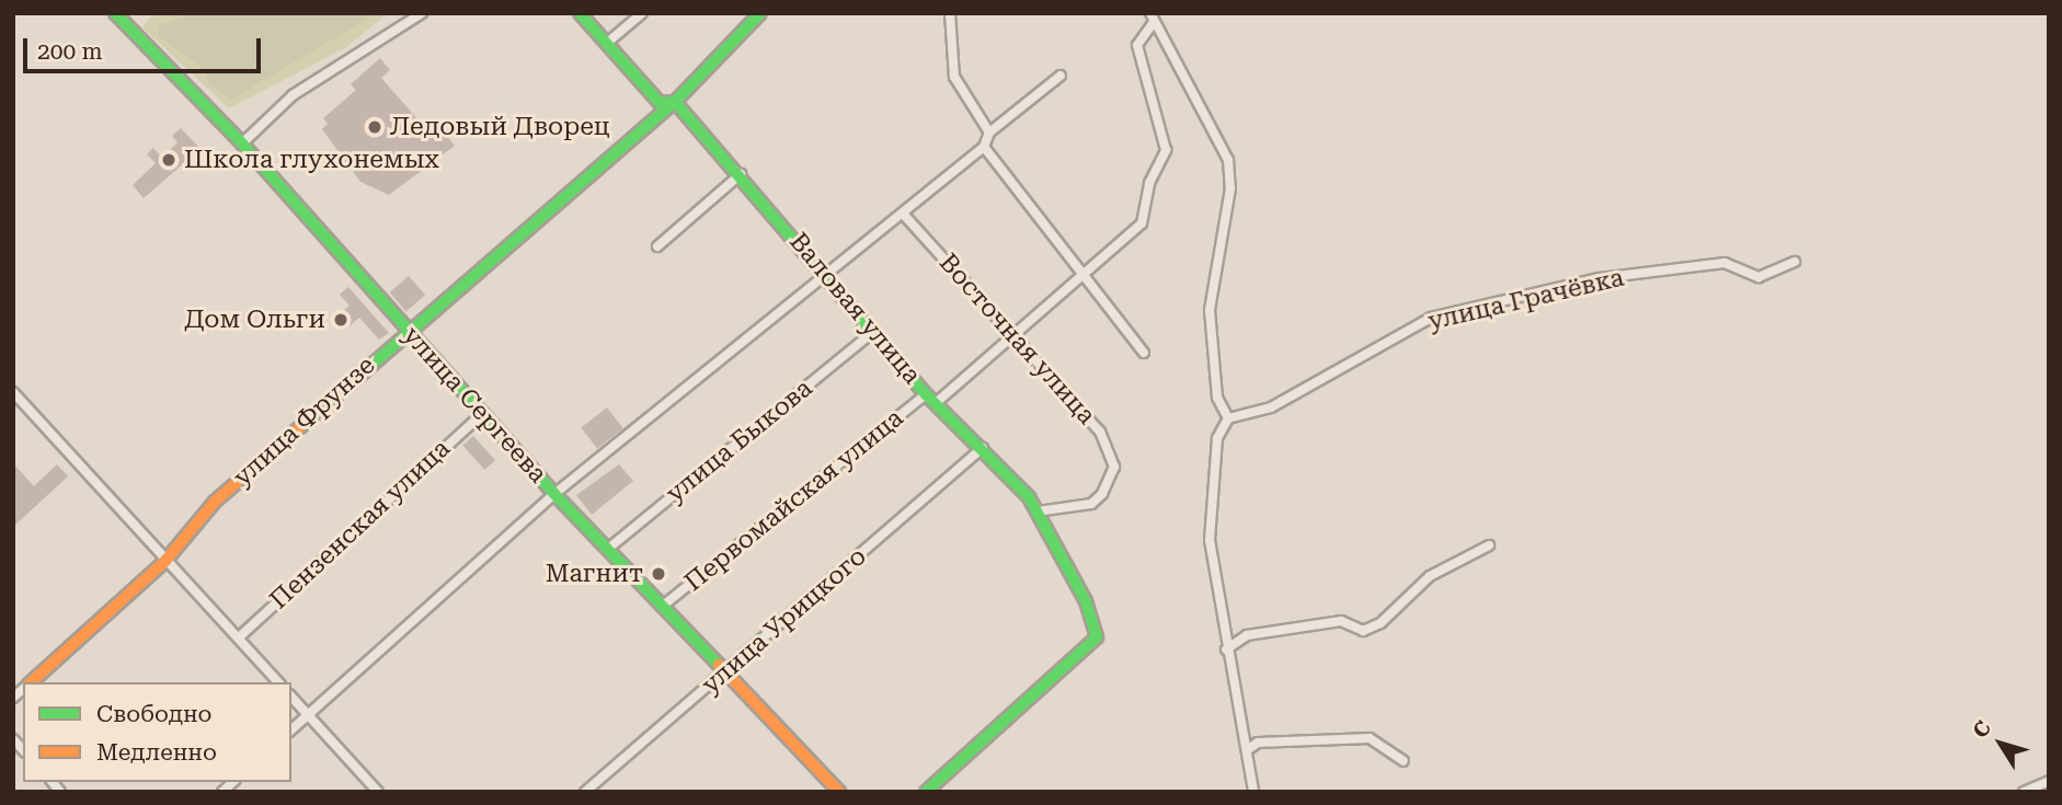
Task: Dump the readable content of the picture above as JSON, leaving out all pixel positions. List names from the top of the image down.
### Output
{
  "streets": {
    "street": [
      "улица Грачёвка",
      "Валовая улица",
      "Восточная улица",
      "улица Сергеева",
      "улица Фрунзе",
      "улица Быкова",
      "Первомайская улица",
      "Пензенская улица",
      "улица Урицкого"
    ]
  },
  "crossings": [
    ["Валовая улица", "Восточная улица"],
    ["Валовая улица", "улица Фрунзе"],
    ["Валовая улица", "улица Быкова"],
    ["Валовая улица", "Первомайская улица"],
    ["Валовая улица", "улица Урицкого"],
    ["улица Сергеева", "улица Фрунзе"],
    ["улица Сергеева", "улица Быкова"],
    ["улица Сергеева", "Первомайская улица"],
    ["улица Сергеева", "Пензенская улица"],
    ["улица Сергеева", "улица Урицкого"]
  ],
  "places": [
    "Ледовый Дворец",
    "Школа глухонемых",
    "Дом Ольги",
    "Магнит"
  ],
  "legend": ["Свободно", "Медленно"],
  "scale_bar": "200 m",
  "north": "top left"
}
